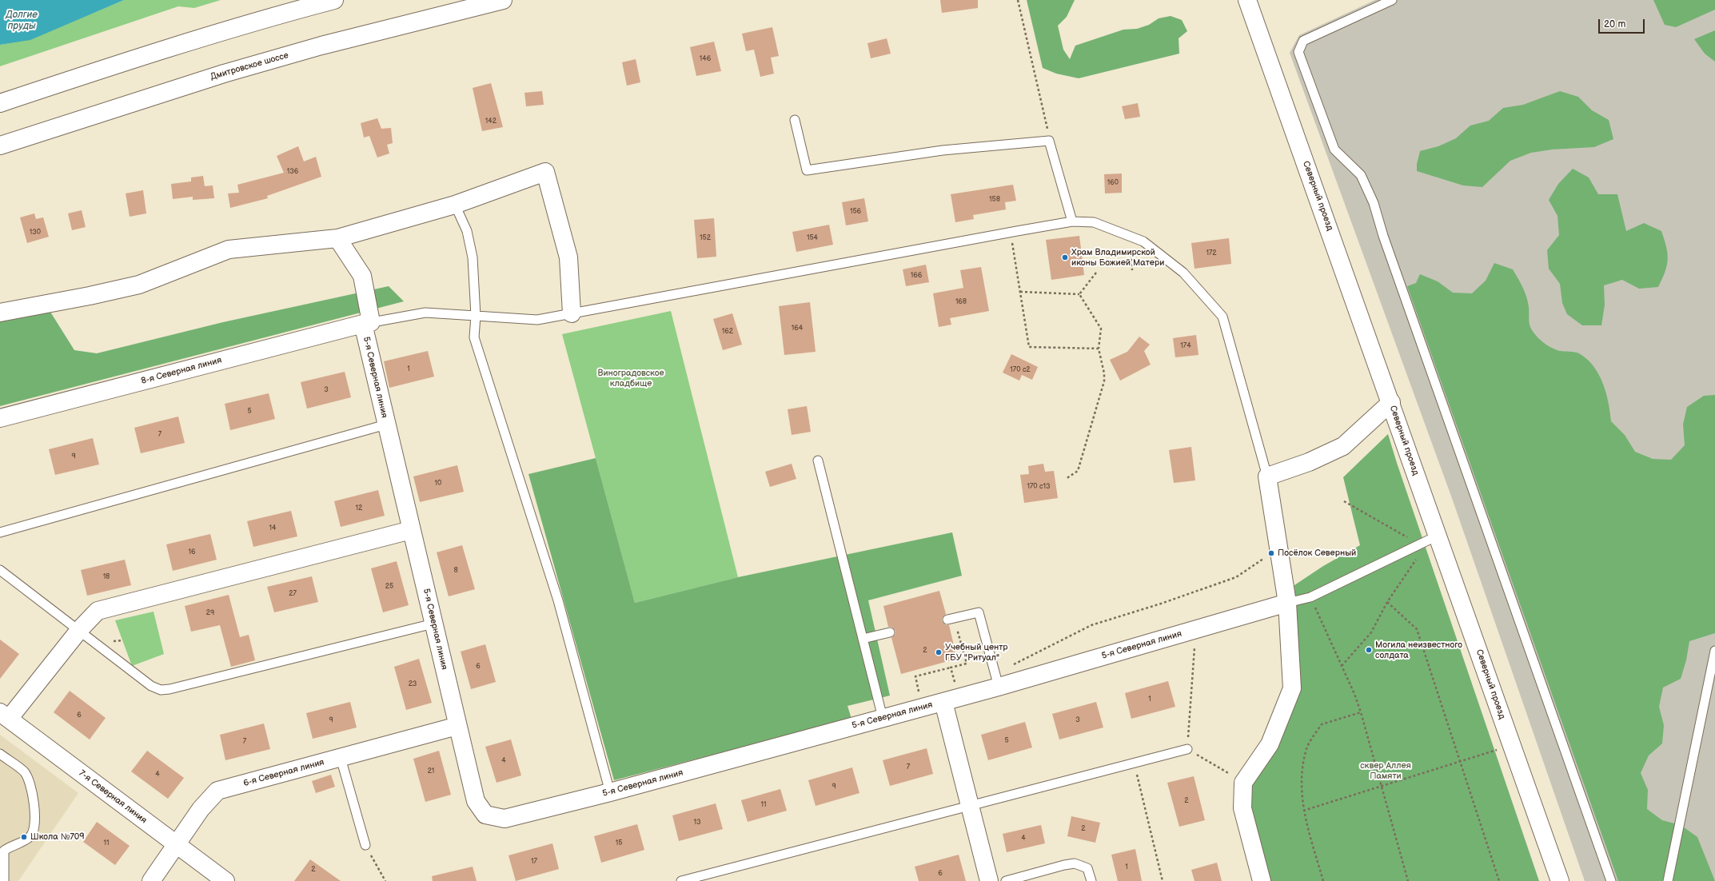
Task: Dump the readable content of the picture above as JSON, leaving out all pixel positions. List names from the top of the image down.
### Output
{
  "streets": {
    "main road": [
      "Дмитровское шоссе",
      "Северный проезд",
      "8-я Северная линия",
      "5-я Северная линия",
      "6-я Северная линия",
      "7-я Северная линия"
    ]
  },
  "crossings": [
    ["8-я Северная линия", "5-я Северная линия"],
    ["5-я Северная линия", "6-я Северная линия"],
    ["6-я Северная линия", "7-я Северная линия"]
  ],
  "water": ["Долгие пруды"],
  "parks": ["Виноградовское кладбище", "сквер Аллея Памяти"],
  "places": [
    "Храм Владимирской иконы Божией Матери",
    "Посёлок Северный",
    "Могила неизвестного солдата",
    "Учебный центр ГБУ \"Ритуал\"",
    "Школа №709"
  ],
  "house_numbers": [
    "146",
    "142",
    "136",
    "160",
    "158",
    "156",
    "130",
    "152",
    "154",
    "172",
    "166",
    "168",
    "164",
    "162",
    "174",
    "1",
    "170 с2",
    "3",
    "5",
    "7",
    "9",
    "10",
    "170 с13",
    "12",
    "14",
    "16",
    "8",
    "18",
    "25",
    "27",
    "29",
    "2",
    "6",
    "23",
    "1",
    "6",
    "9",
    "3",
    "5",
    "7",
    "4",
    "7",
    "21",
    "4",
    "9",
    "2",
    "11",
    "13",
    "2",
    "4",
    "11",
    "15",
    "17",
    "1",
    "2",
    "6"
  ],
  "scale_bar": "20 m"
}
